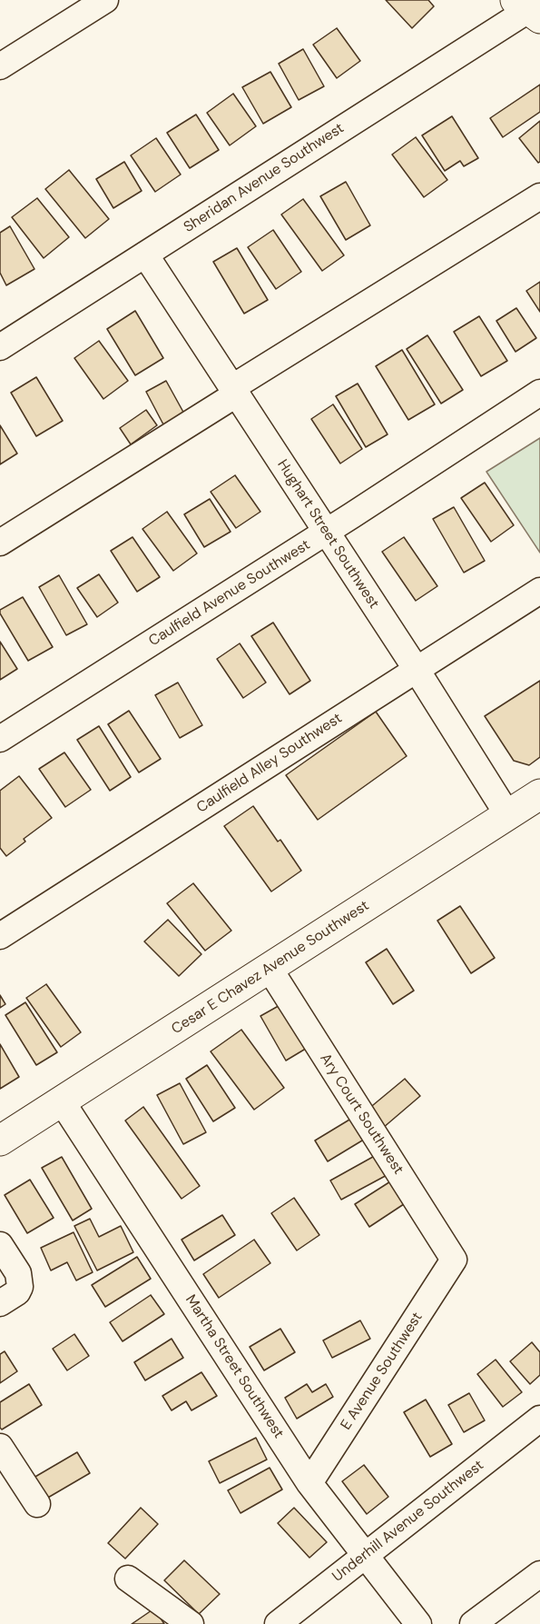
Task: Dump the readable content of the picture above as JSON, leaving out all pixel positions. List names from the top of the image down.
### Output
{
  "streets": {
    "main road": ["Cesar E Chavez Avenue Southwest"],
    "street": [
      "Sheridan Avenue Southwest",
      "Hughart Street Southwest",
      "Caulfield Avenue Southwest",
      "Caulfield Alley Southwest",
      "Ary Court Southwest",
      "Martha Street Southwest",
      "E Avenue Southwest",
      "Underhill Avenue Southwest"
    ]
  },
  "crossings": [
    ["Sheridan Avenue Southwest", "Hughart Street Southwest"],
    ["Hughart Street Southwest", "Caulfield Avenue Southwest"],
    ["Hughart Street Southwest", "Caulfield Alley Southwest"],
    ["Hughart Street Southwest", "Cesar E Chavez Avenue Southwest"],
    ["Cesar E Chavez Avenue Southwest", "Ary Court Southwest"],
    ["Cesar E Chavez Avenue Southwest", "Martha Street Southwest"],
    ["Ary Court Southwest", "E Avenue Southwest"],
    ["Martha Street Southwest", "E Avenue Southwest"],
    ["Martha Street Southwest", "Underhill Avenue Southwest"]
  ]
}
